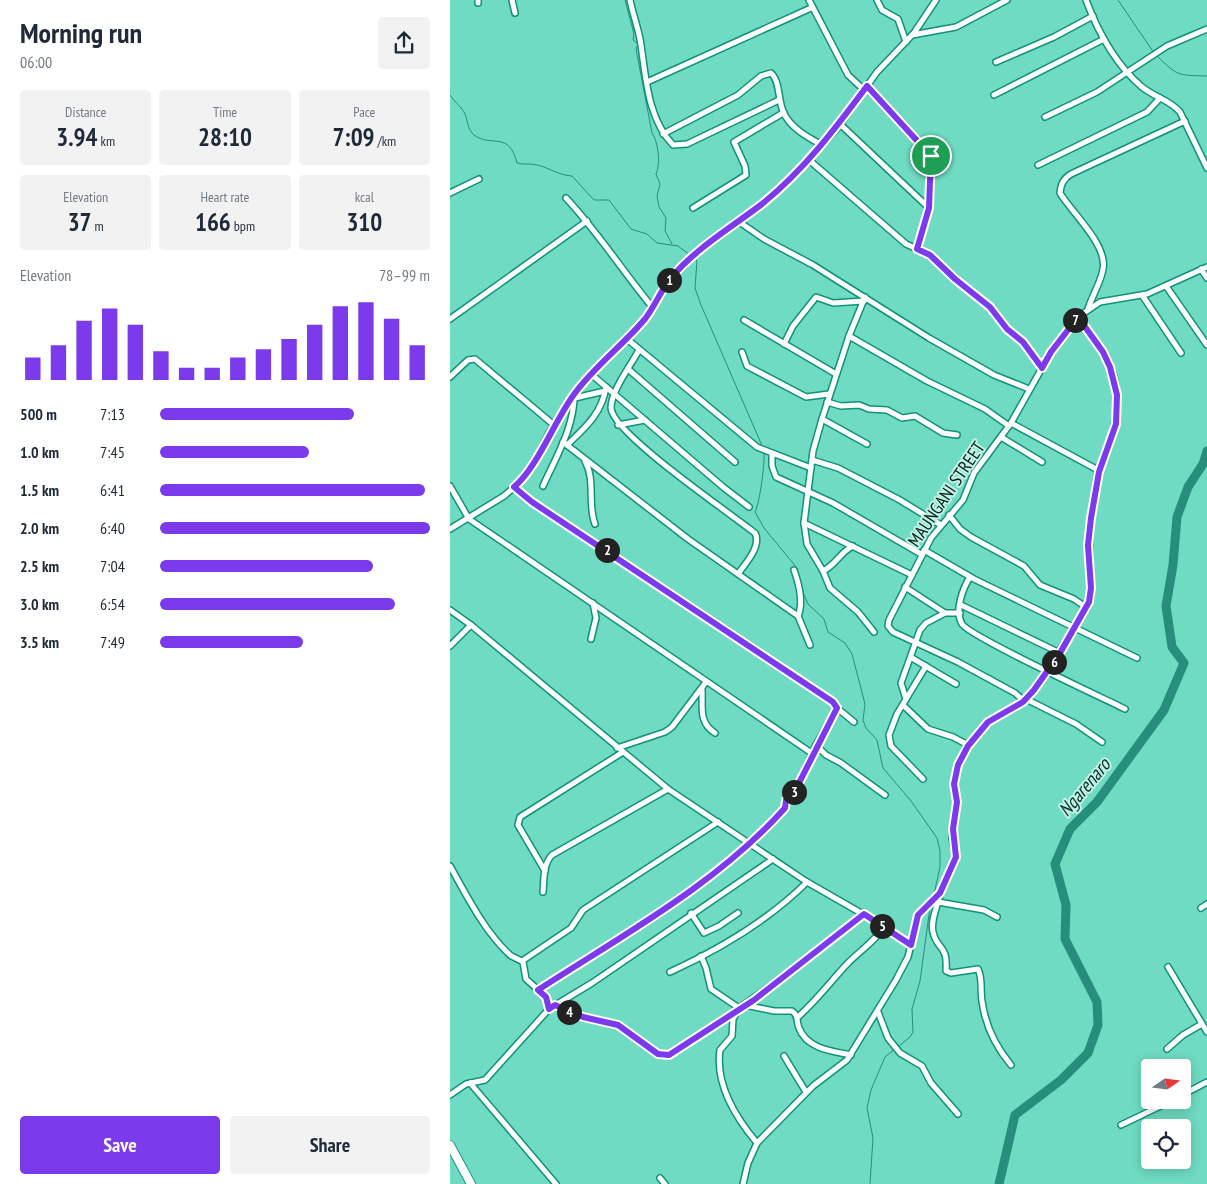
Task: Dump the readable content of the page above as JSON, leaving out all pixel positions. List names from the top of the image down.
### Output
{
  "streets": {
    "street": ["MAUNGANI STREET"]
  },
  "water": ["Ngarenaro"],
  "north": "right",
  "page": {
    "heading": ["Morning run", "06:00"],
    "stats": [
      ["Distance", "3.94 km"],
      ["Time", "28:10"],
      ["Pace", "7:09 /km"],
      ["Elevation", "37 m"],
      ["Heart rate", "166 bpm"],
      ["kcal", "310"]
    ],
    "chart": ["Elevation", "78–99 m"],
    "pins": [
      "1",
      "7",
      "2",
      "6",
      "3",
      "5",
      "4"
    ],
    "list": [
      {
        "name": "500 m",
        "note": "7:13"
      },
      {
        "name": "1.0 km",
        "note": "7:45"
      },
      {
        "name": "1.5 km",
        "note": "6:41"
      },
      {
        "name": "2.0 km",
        "note": "6:40"
      },
      {
        "name": "2.5 km",
        "note": "7:04"
      },
      {
        "name": "3.0 km",
        "note": "6:54"
      },
      {
        "name": "3.5 km",
        "note": "7:49"
      }
    ],
    "buttons": ["Save", "Share"]
  }
}
